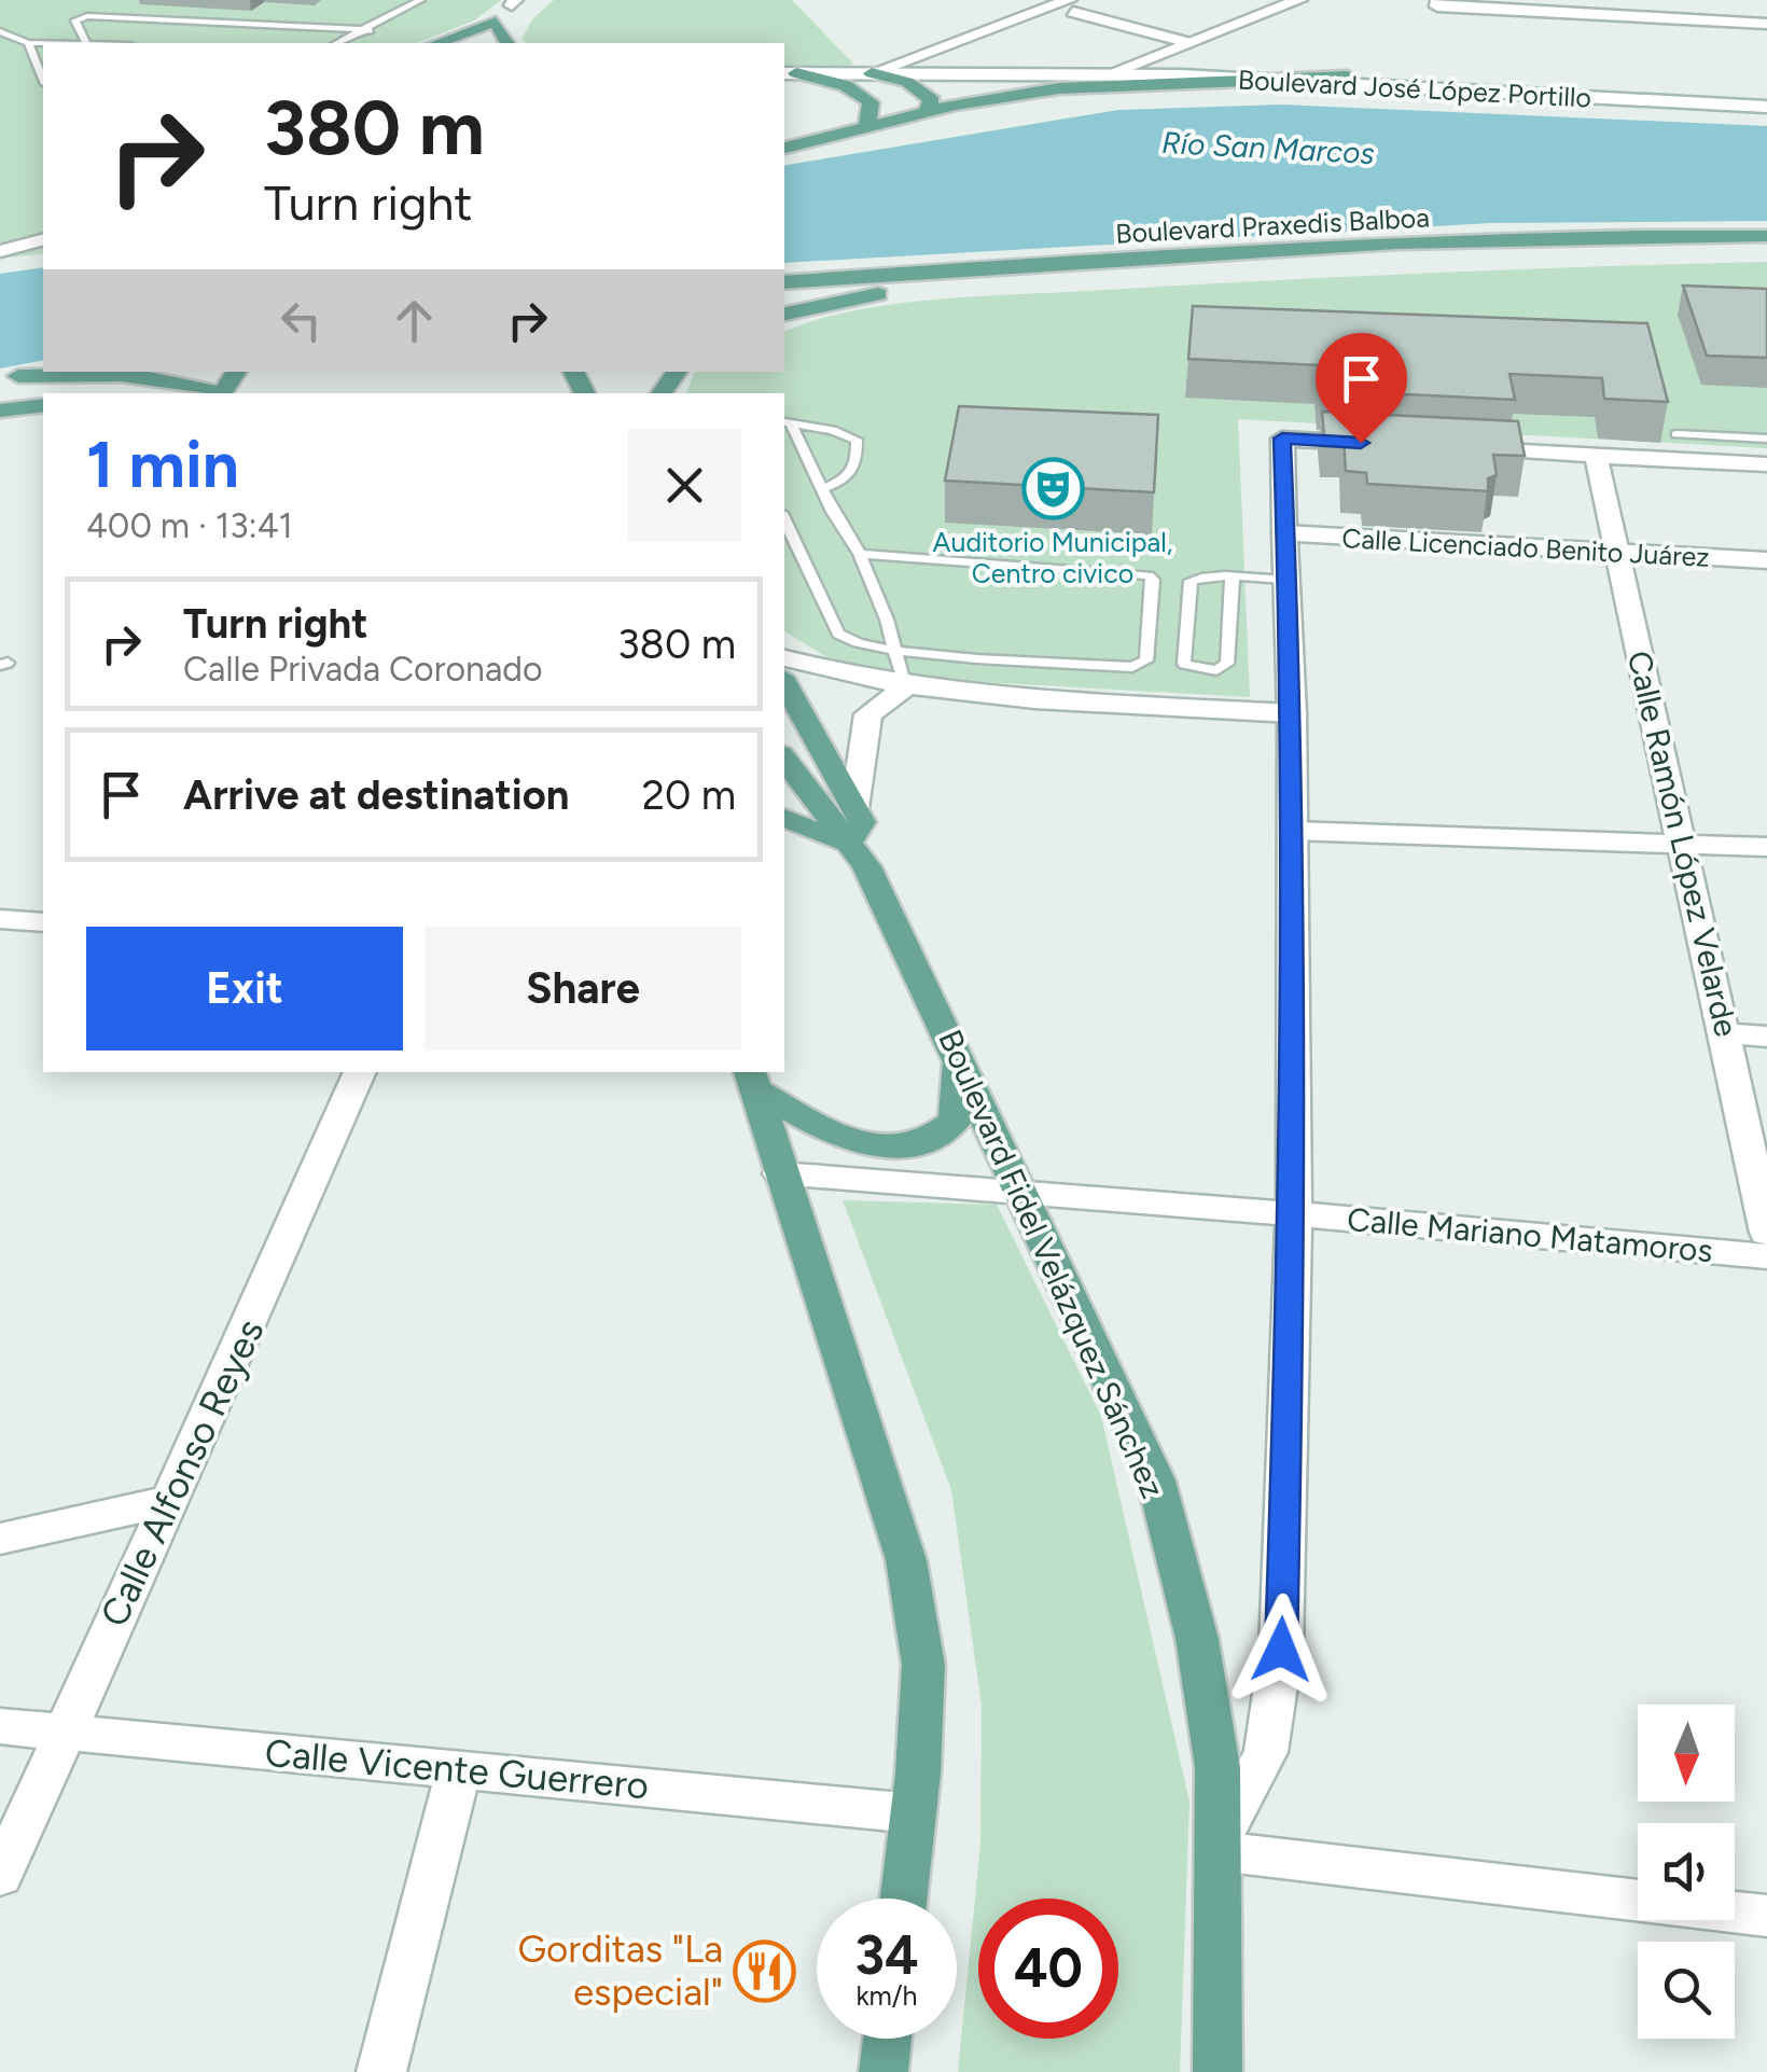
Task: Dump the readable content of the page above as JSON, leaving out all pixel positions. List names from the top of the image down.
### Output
{
  "streets": {
    "main road": ["Boulevard Praxedis Balboa", "Boulevard Fidel Velázquez Sánchez"],
    "street": [
      "Boulevard José López Portillo",
      "Calle Licenciado Benito Juárez",
      "Calle Ramón López Velarde",
      "Calle Mariano Matamoros",
      "Calle Alfonso Reyes",
      "Calle Vicente Guerrero"
    ]
  },
  "crossings": [
    ["Calle Licenciado Benito Juárez", "Calle Ramón López Velarde"],
    ["Calle Mariano Matamoros", "Boulevard Fidel Velázquez Sánchez"],
    ["Calle Alfonso Reyes", "Calle Vicente Guerrero"]
  ],
  "water": ["Río San Marcos"],
  "places": {
    "theatre": ["Auditorio Municipal, Centro civico"],
    "restaurant": ["Gorditas \"La especial\""]
  },
  "north": "bottom",
  "page": {
    "turn": ["380 m", "Turn right"],
    "heading": ["1 min", "400 m · 13:41"],
    "list": [
      {
        "name": "Turn right",
        "note": "Calle Privada Coronado",
        "value": "380 m"
      },
      {
        "name": "Arrive at destination",
        "value": "20 m"
      }
    ],
    "buttons": ["Exit", "Share"],
    "speed": "34 km/h",
    "limit": "40"
  }
}
